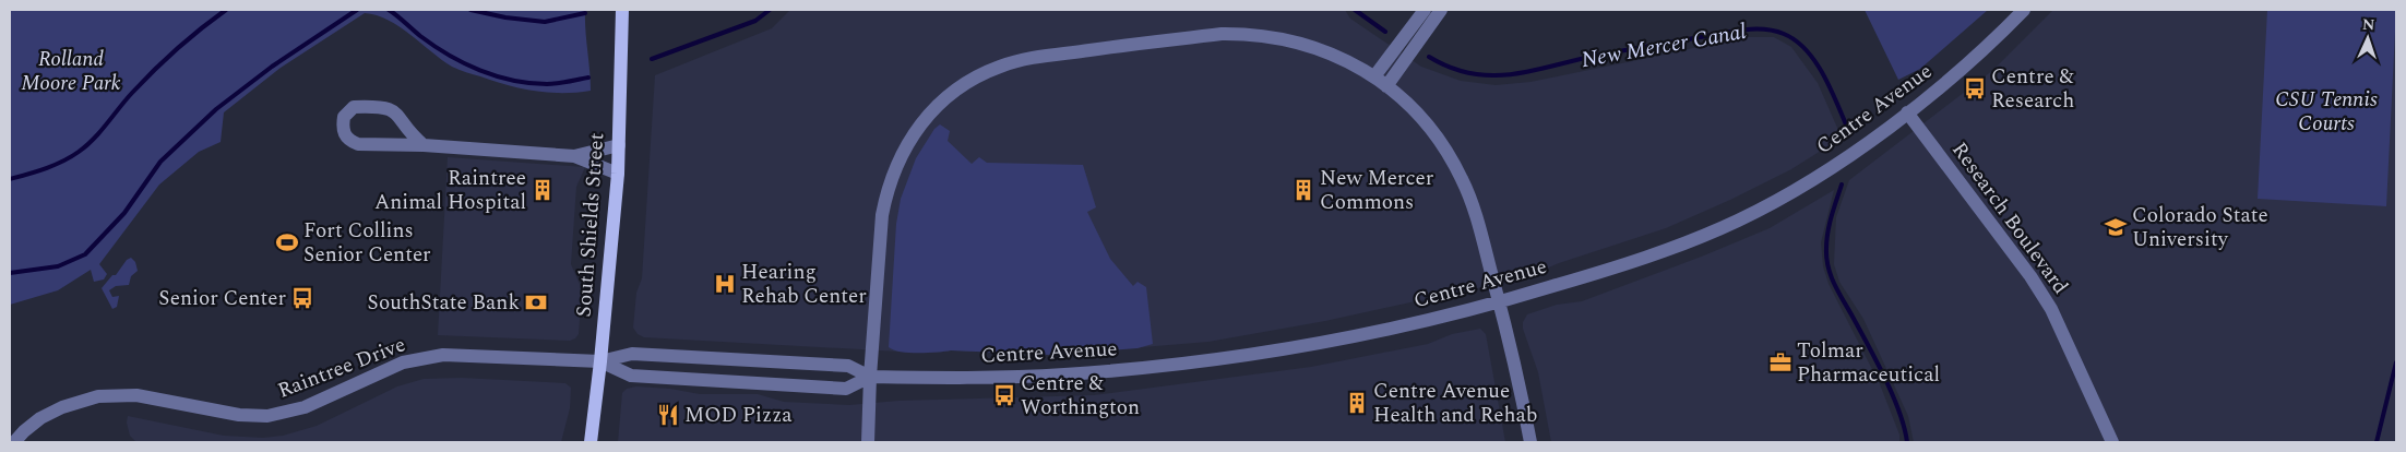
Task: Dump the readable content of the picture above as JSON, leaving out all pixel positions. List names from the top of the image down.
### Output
{
  "streets": {
    "main road": ["South Shields Street"],
    "street": ["Centre Avenue", "Research Boulevard", "Raintree Drive"]
  },
  "crossings": [
    ["Centre Avenue", "Research Boulevard"],
    ["Centre Avenue", "South Shields Street"],
    ["Centre Avenue", "Raintree Drive"],
    ["South Shields Street", "Raintree Drive"]
  ],
  "water": ["New Mercer Canal"],
  "parks": ["Rolland Moore Park", "CSU Tennis Courts"],
  "places": {
    "bus stop": ["Centre & Research", "Senior Center", "Centre & Worthington"],
    "building": ["Raintree Animal Hospital", "New Mercer Commons", "Centre Avenue Health and Rehab"],
    "school or university": ["Colorado State University"],
    "sports": ["Fort Collins Senior Center"],
    "hospital": ["Hearing Rehab Center"],
    "bank": ["SouthState Bank"],
    "office": ["Tolmar Pharmaceutical"],
    "restaurant": ["MOD Pizza"]
  },
  "north": "top"
}
